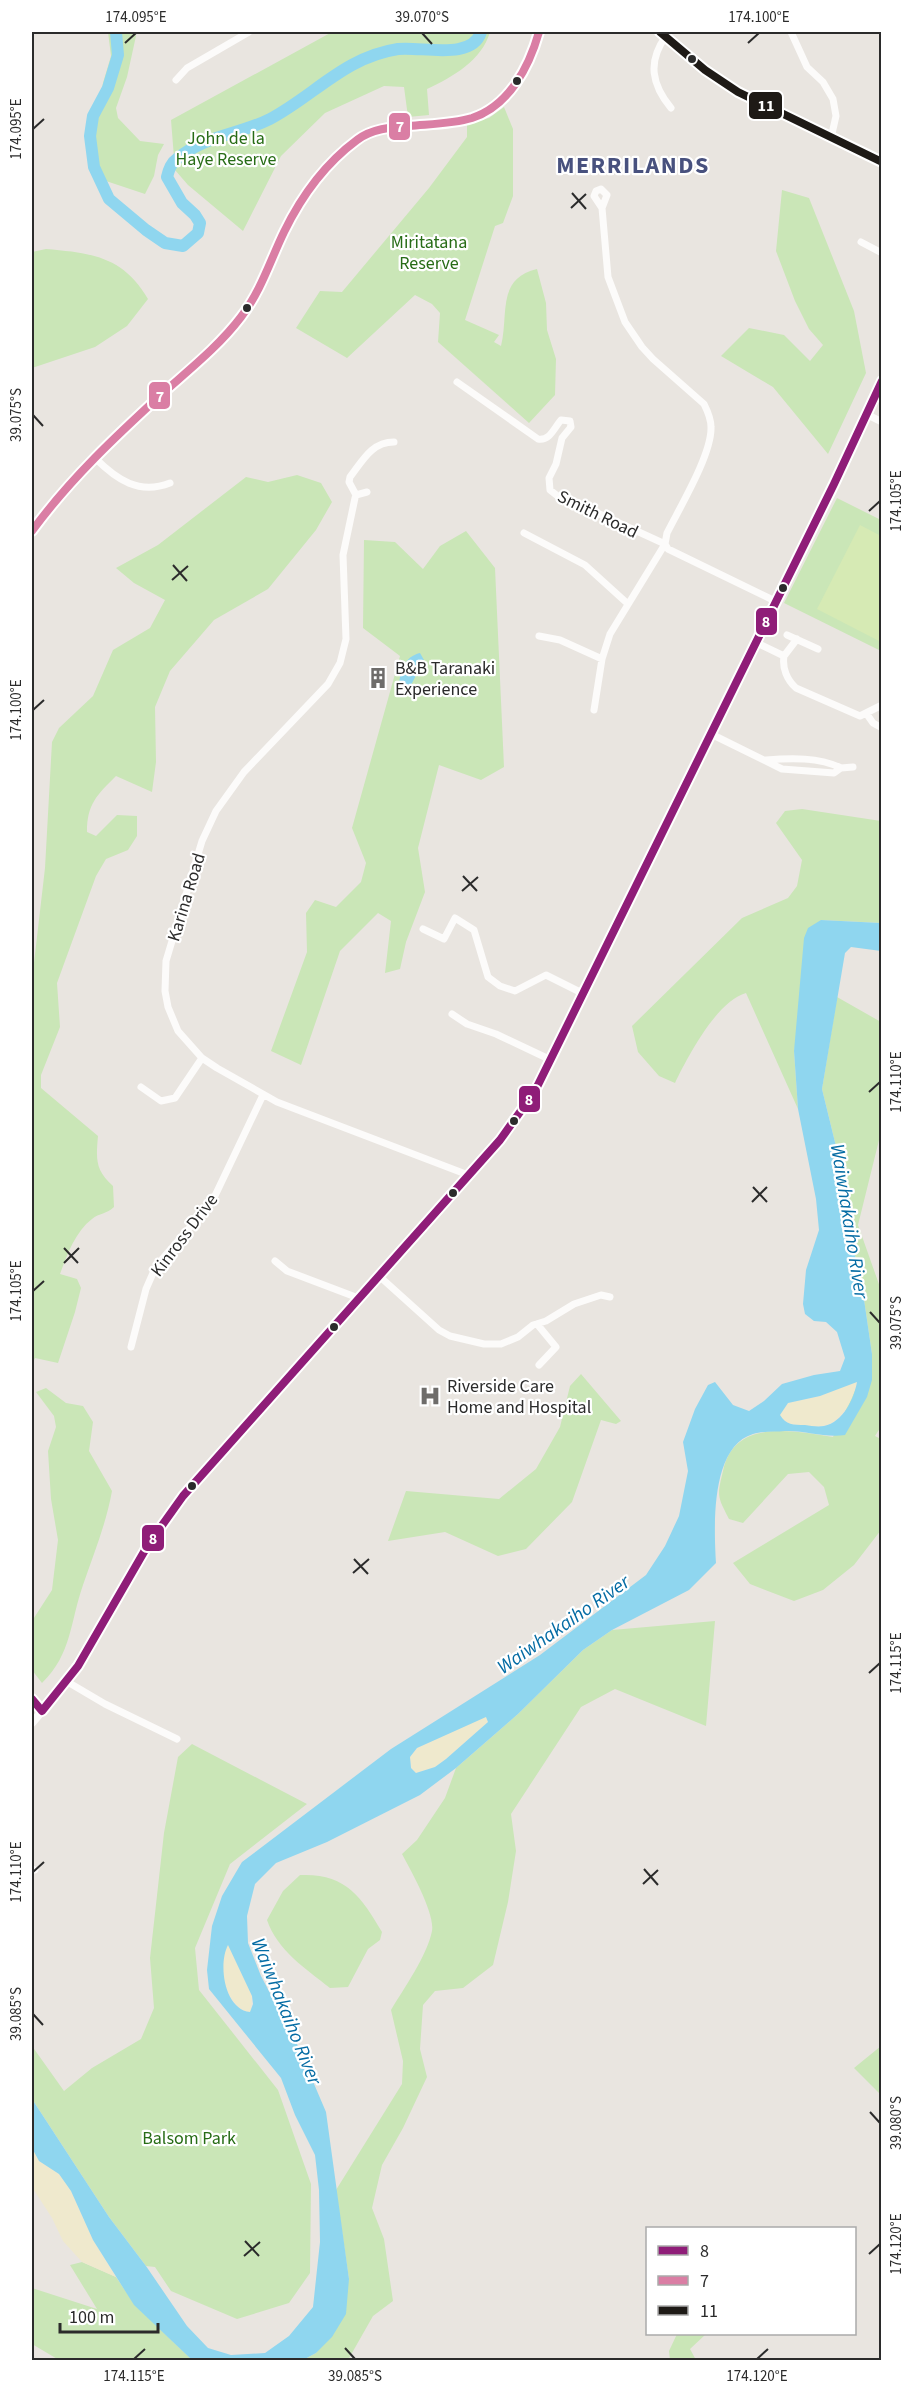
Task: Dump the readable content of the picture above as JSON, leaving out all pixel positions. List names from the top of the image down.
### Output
{
  "streets": {
    "street": ["Smith Road", "Karina Road", "Kinross Drive"]
  },
  "crossings": [
    ["Karina Road", "Kinross Drive"]
  ],
  "districts": ["MERRILANDS"],
  "water": ["Waiwhakaiho River"],
  "parks": ["John de la Haye Reserve", "Miritatana Reserve", "Balsom Park"],
  "places": {
    "building": ["B&B Taranaki Experience"],
    "hospital": ["Riverside Care Home and Hospital"]
  },
  "lines": ["transit line 7", "transit line 11", "transit line 8"],
  "legend": ["8", "7", "11"],
  "scale_bar": "100 m",
  "coordinates": [
    "174.095°E",
    "39.070°S",
    "174.100°E",
    "39.075°S",
    "174.105°E",
    "174.110°E",
    "174.115°E",
    "39.085°S",
    "39.080°S",
    "174.120°E"
  ]
}
